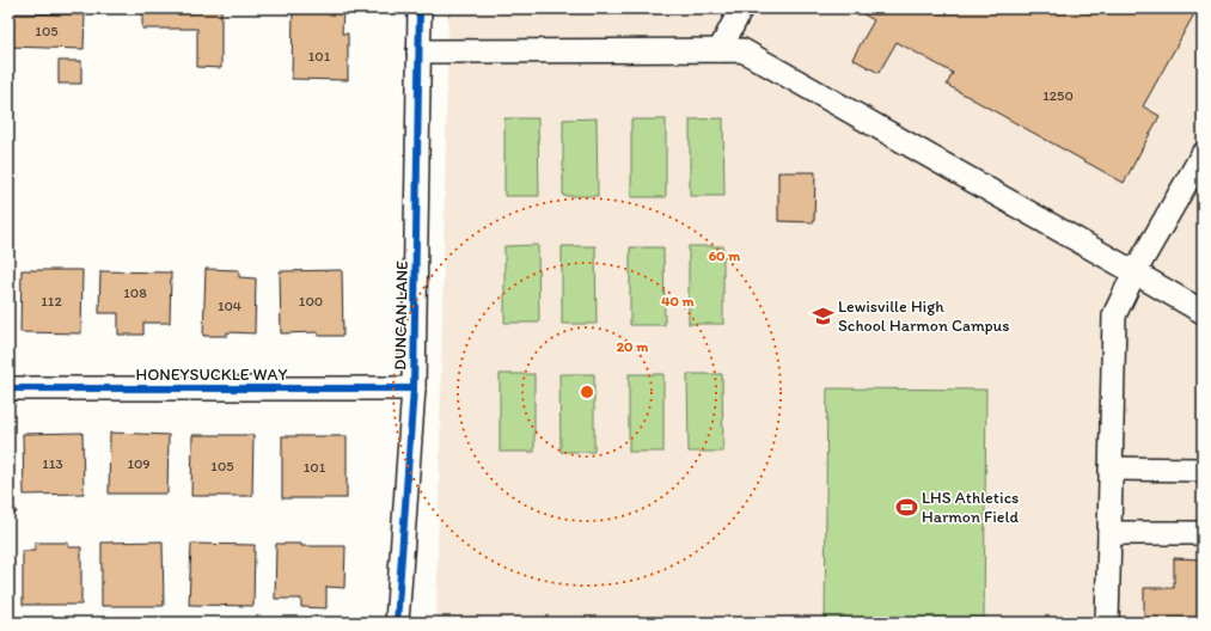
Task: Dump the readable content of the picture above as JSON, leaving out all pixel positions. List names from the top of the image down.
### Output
{
  "streets": {
    "street": ["DUNCAN LANE", "HONEYSUCKLE WAY"]
  },
  "crossings": [
    ["DUNCAN LANE", "HONEYSUCKLE WAY"]
  ],
  "places": {
    "school or university": ["Lewisville High School Harmon Campus"],
    "sports": ["LHS Athletics Harmon Field"]
  },
  "house_numbers": [
    "105",
    "101",
    "1250",
    "108",
    "112",
    "100",
    "104",
    "113",
    "109",
    "105",
    "101"
  ],
  "rings": ["60 m", "40 m", "20 m"]
}
